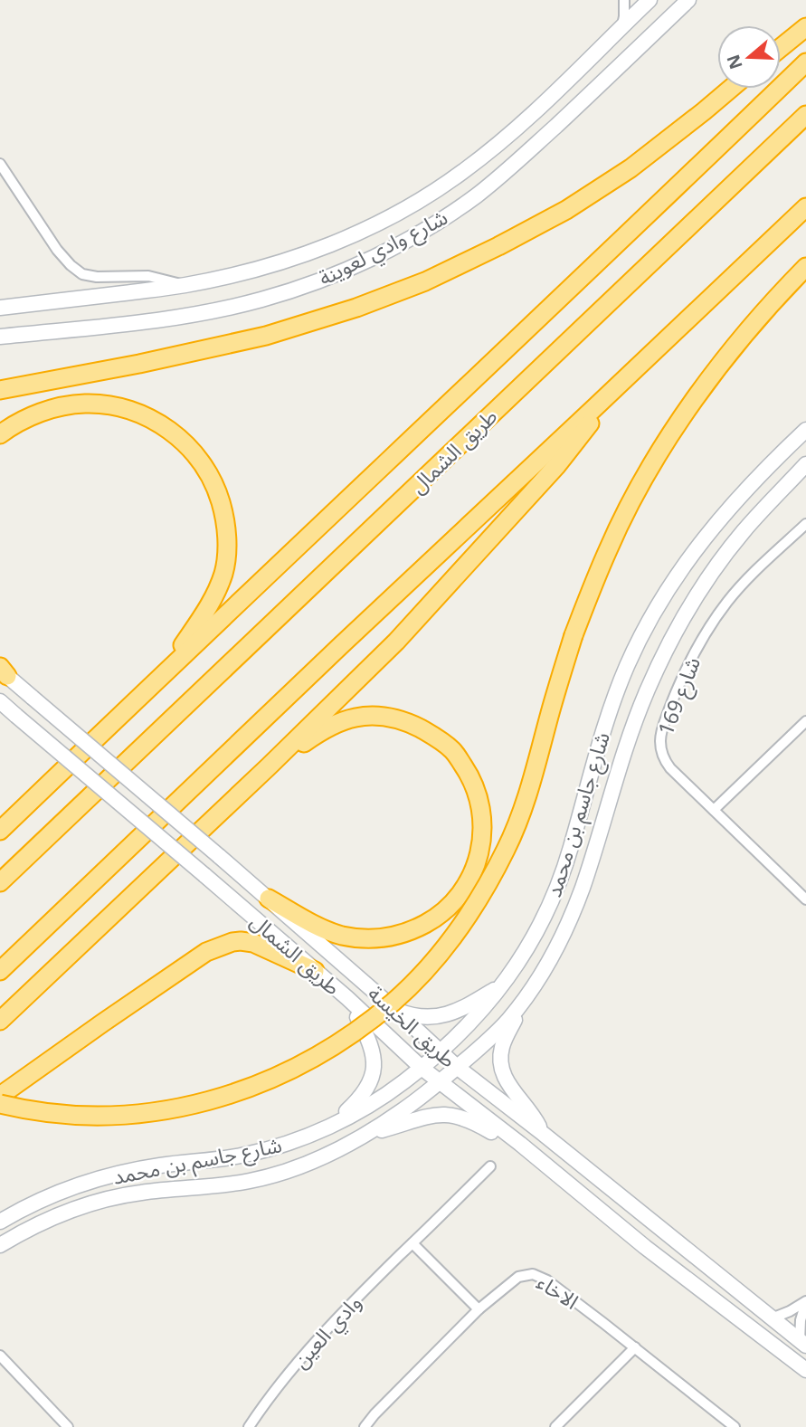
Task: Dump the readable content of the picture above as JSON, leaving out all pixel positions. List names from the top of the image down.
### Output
{
  "streets": {
    "highway": ["طريق الشمال"],
    "main road": ["شارع وادي لعوينة", "شارع جاسم بن محمد", "طريق الخيسة"],
    "street": ["شارع 169", "الاخاء", "وادي العين"]
  },
  "crossings": [
    ["طريق الشمال", "شارع جاسم بن محمد"],
    ["طريق الشمال", "طريق الخيسة"],
    ["شارع جاسم بن محمد", "طريق الخيسة"]
  ],
  "north": "left"
}
